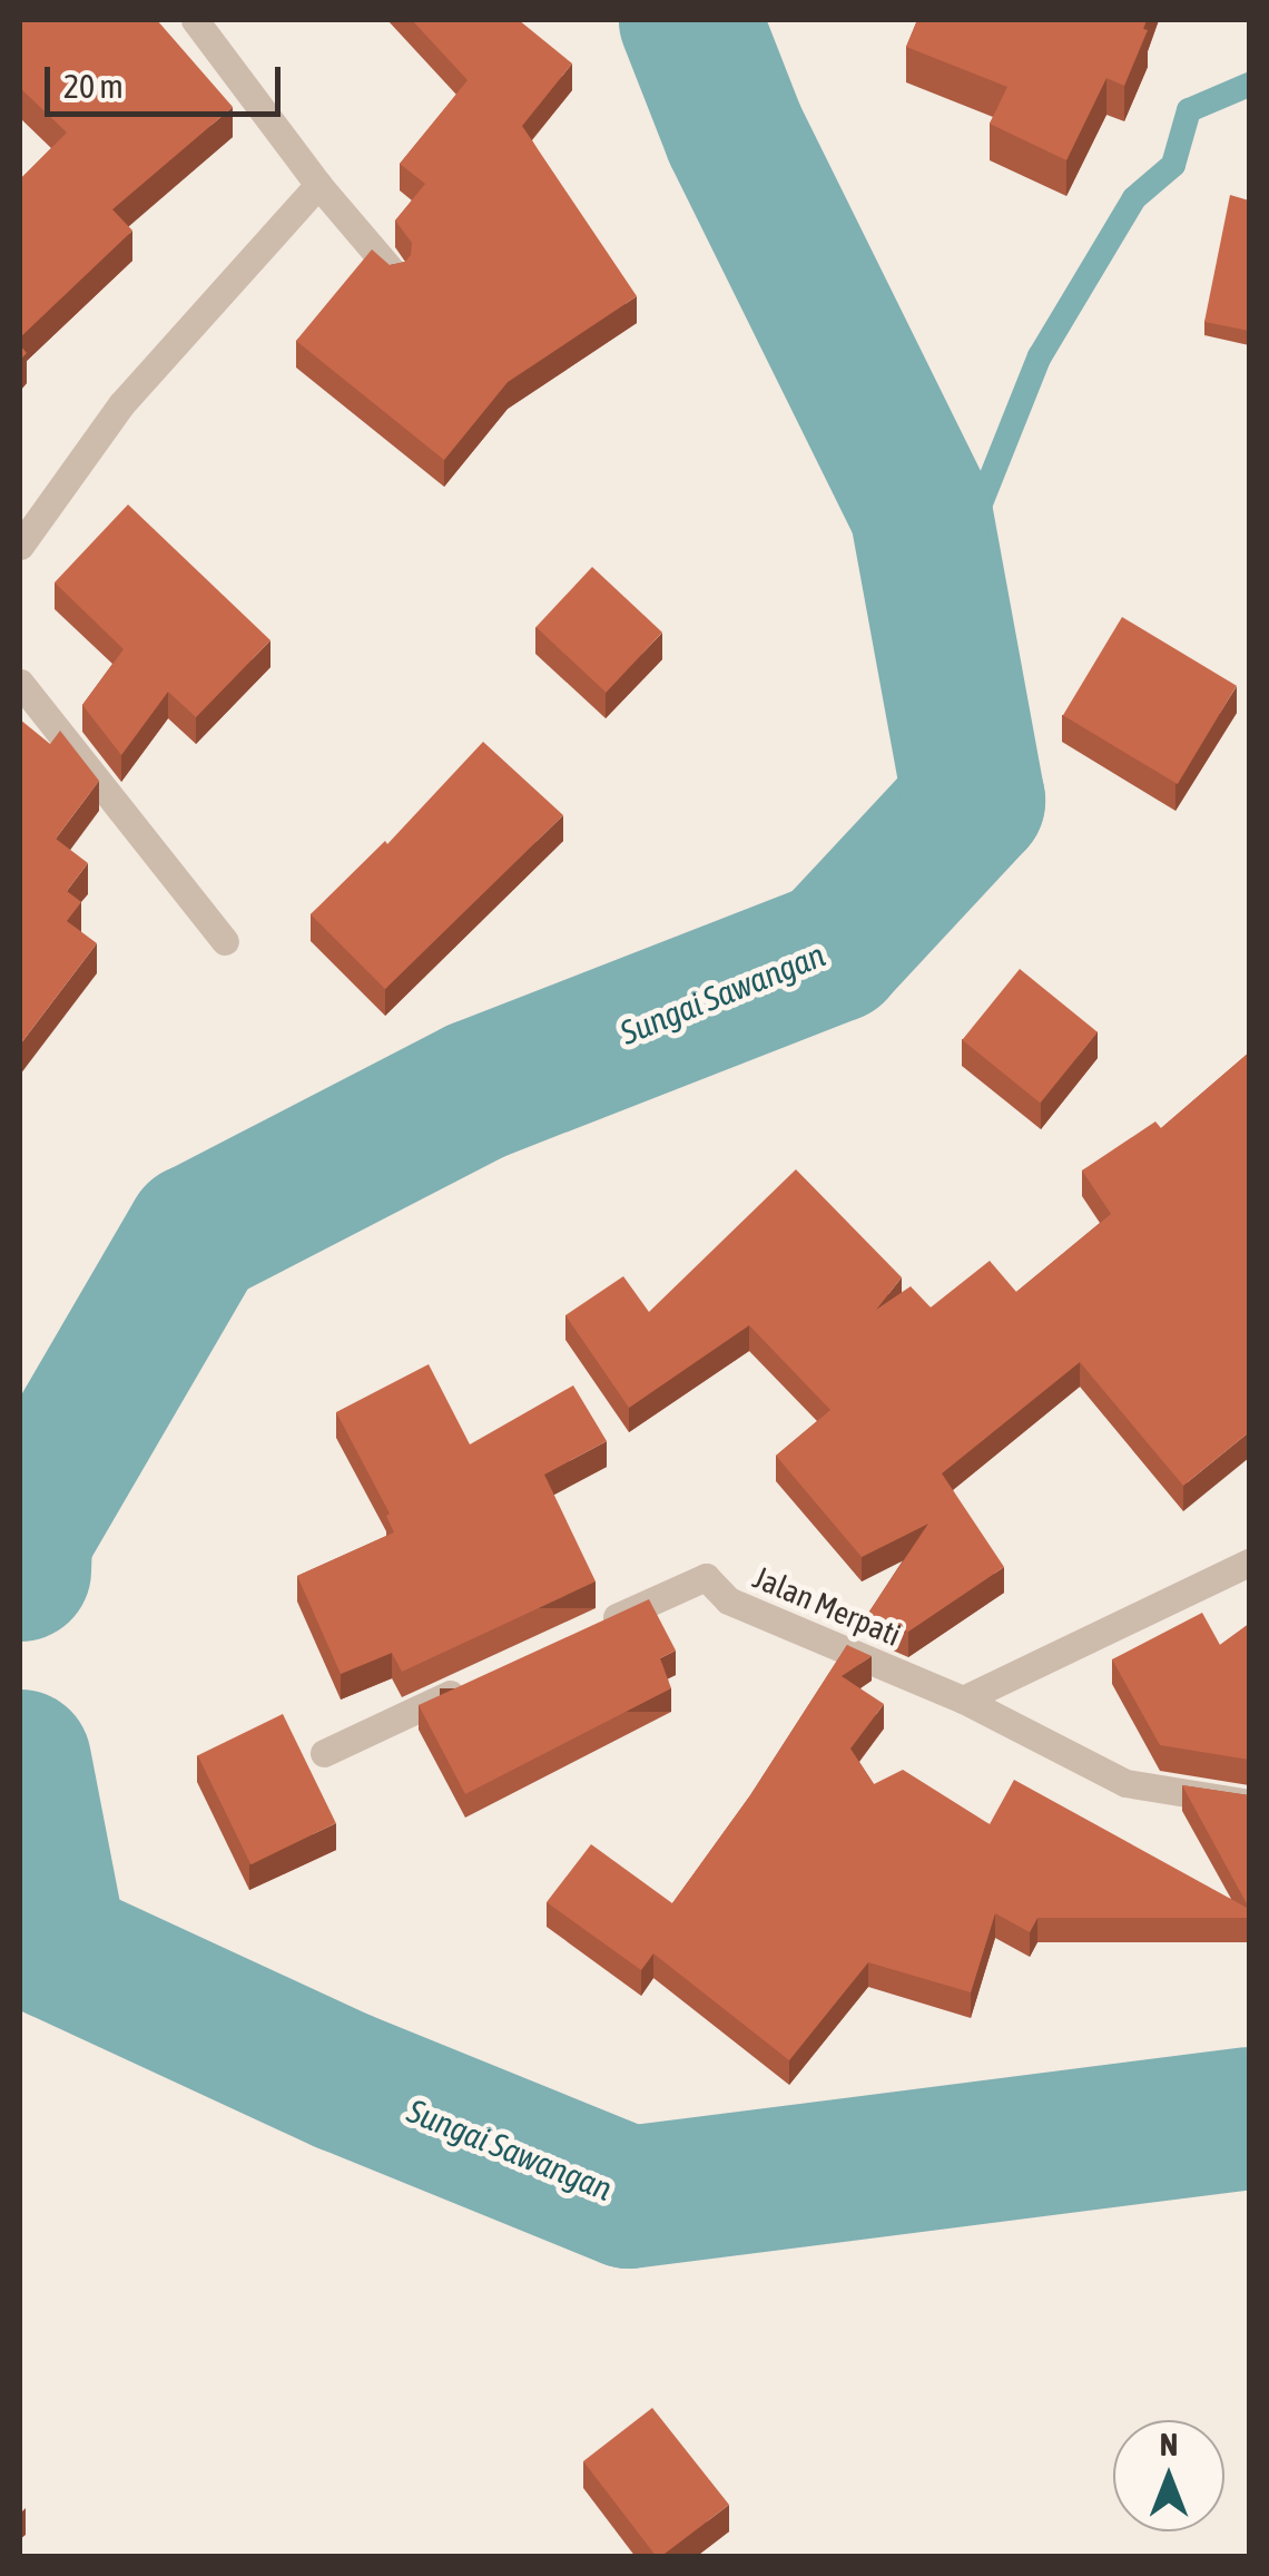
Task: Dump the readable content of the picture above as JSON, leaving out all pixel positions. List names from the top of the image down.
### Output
{
  "streets": {
    "street": ["Jalan Merpati"]
  },
  "water": ["Sungai Sawangan"],
  "scale_bar": "20 m",
  "north": "top"
}
